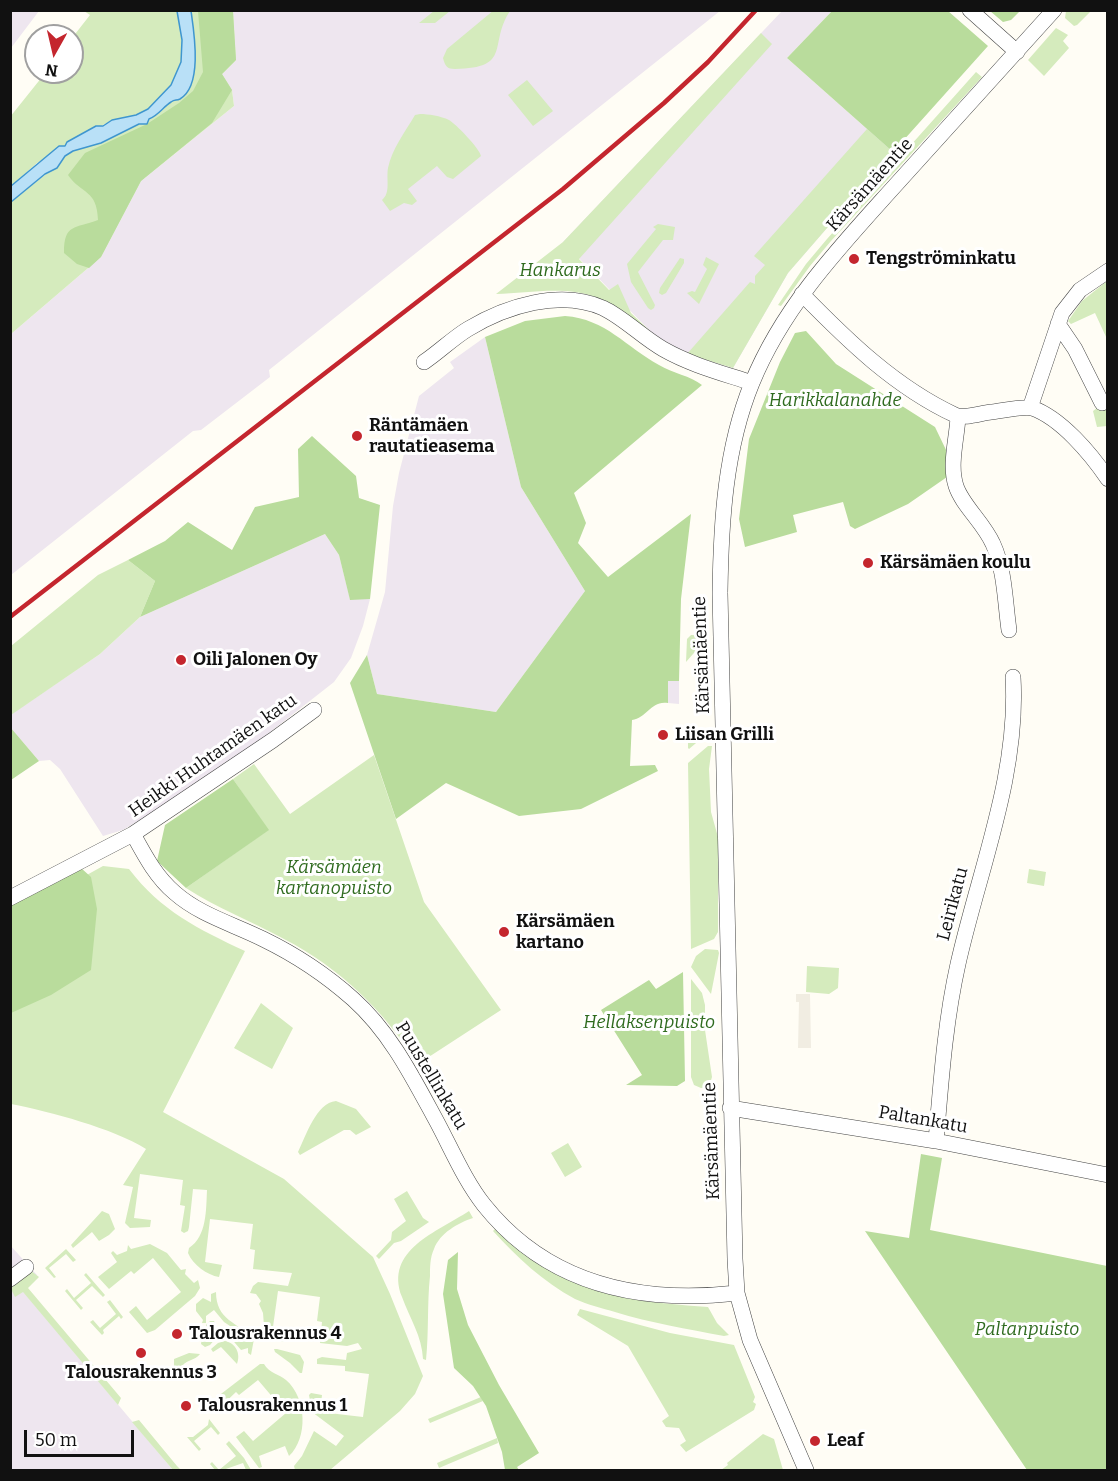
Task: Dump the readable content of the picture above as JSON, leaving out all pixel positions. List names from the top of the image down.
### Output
{
  "streets": {
    "street": [
      "Kärsämäentie",
      "Heikki Huhtamäen katu",
      "Leirikatu",
      "Puustellinkatu",
      "Paltankatu"
    ]
  },
  "crossings": [
    ["Kärsämäentie", "Puustellinkatu"],
    ["Kärsämäentie", "Paltankatu"],
    ["Heikki Huhtamäen katu", "Puustellinkatu"],
    ["Leirikatu", "Paltankatu"]
  ],
  "parks": [
    "Hankarus",
    "Harikkalanahde",
    "Kärsämäen kartanopuisto",
    "Hellaksenpuisto",
    "Paltanpuisto"
  ],
  "places": [
    "Tengströminkatu",
    "Räntämäen rautatieasema",
    "Kärsämäen koulu",
    "Oili Jalonen Oy",
    "Liisan Grilli",
    "Kärsämäen kartano",
    "Talousrakennus 4",
    "Talousrakennus 3",
    "Talousrakennus 1",
    "Leaf"
  ],
  "scale_bar": "50 m",
  "north": "bottom"
}
